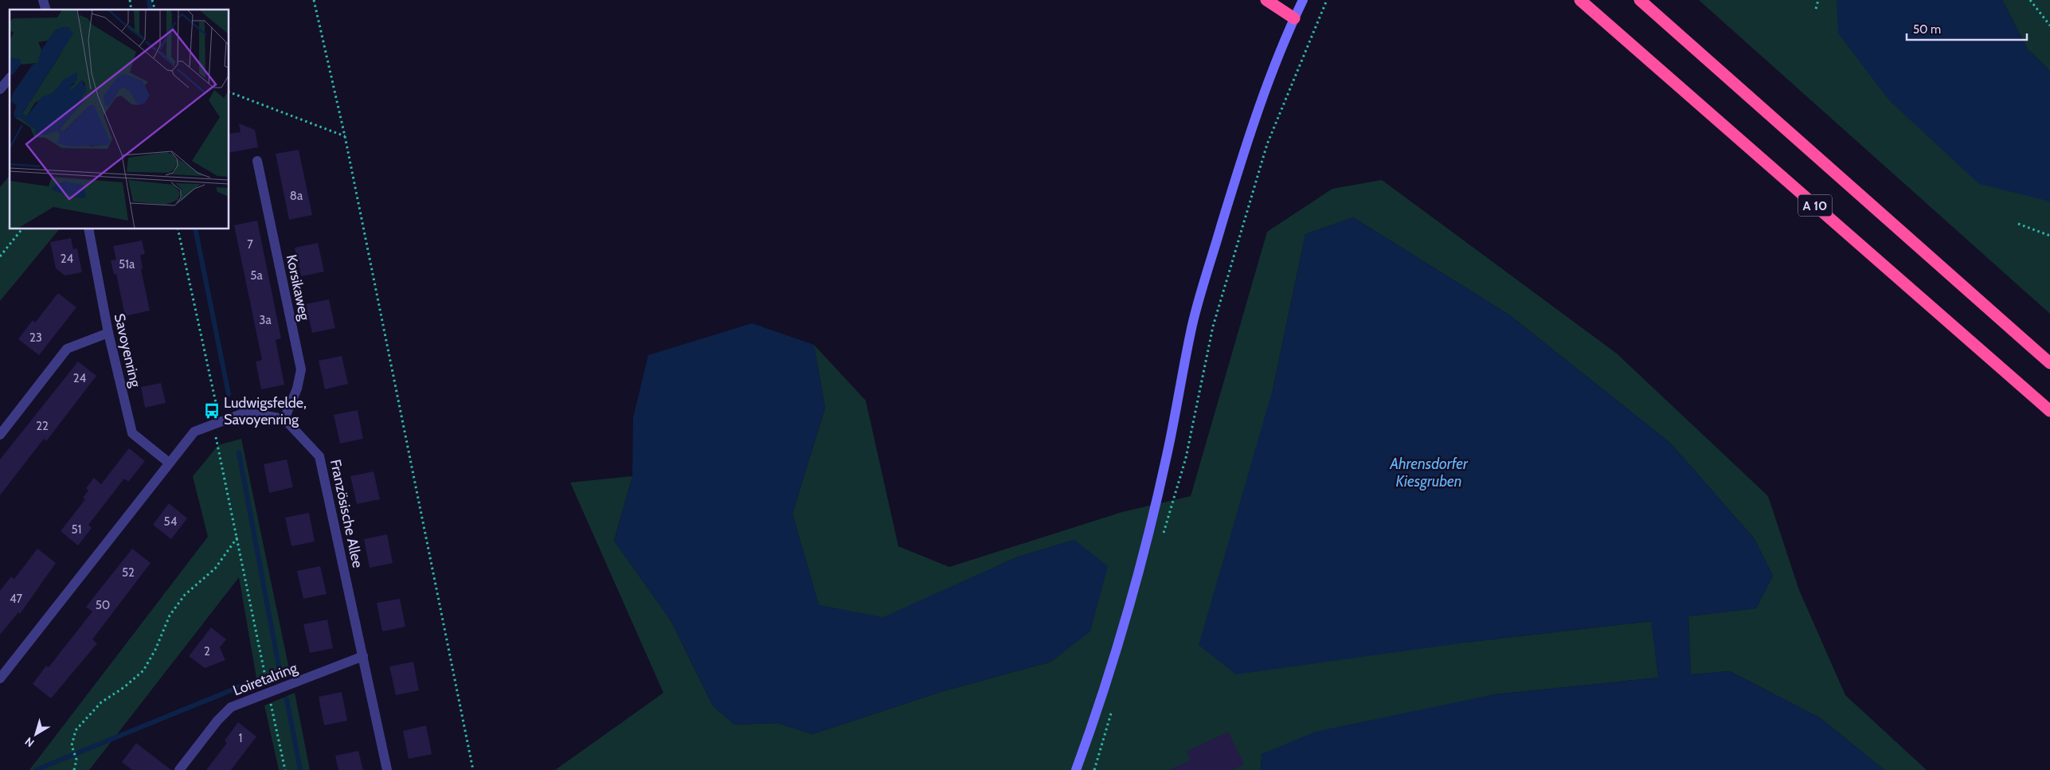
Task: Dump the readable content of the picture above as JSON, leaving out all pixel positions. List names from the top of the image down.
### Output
{
  "streets": {
    "highway": ["A 10"],
    "street": [
      "Korsikaweg",
      "Savoyenring",
      "Französische Allee",
      "Loiretalring"
    ]
  },
  "crossings": [
    ["Korsikaweg", "Französische Allee"],
    ["Französische Allee", "Loiretalring"]
  ],
  "water": ["Ahrensdorfer Kiesgruben"],
  "places": {
    "bus stop": ["Ludwigsfelde, Savoyenring"]
  },
  "house_numbers": [
    "8a",
    "7",
    "24",
    "51a",
    "5a",
    "3a",
    "23",
    "24",
    "22",
    "54",
    "51",
    "52",
    "47",
    "50",
    "2",
    "1"
  ],
  "scale_bar": "50 m",
  "north": "bottom left"
}
